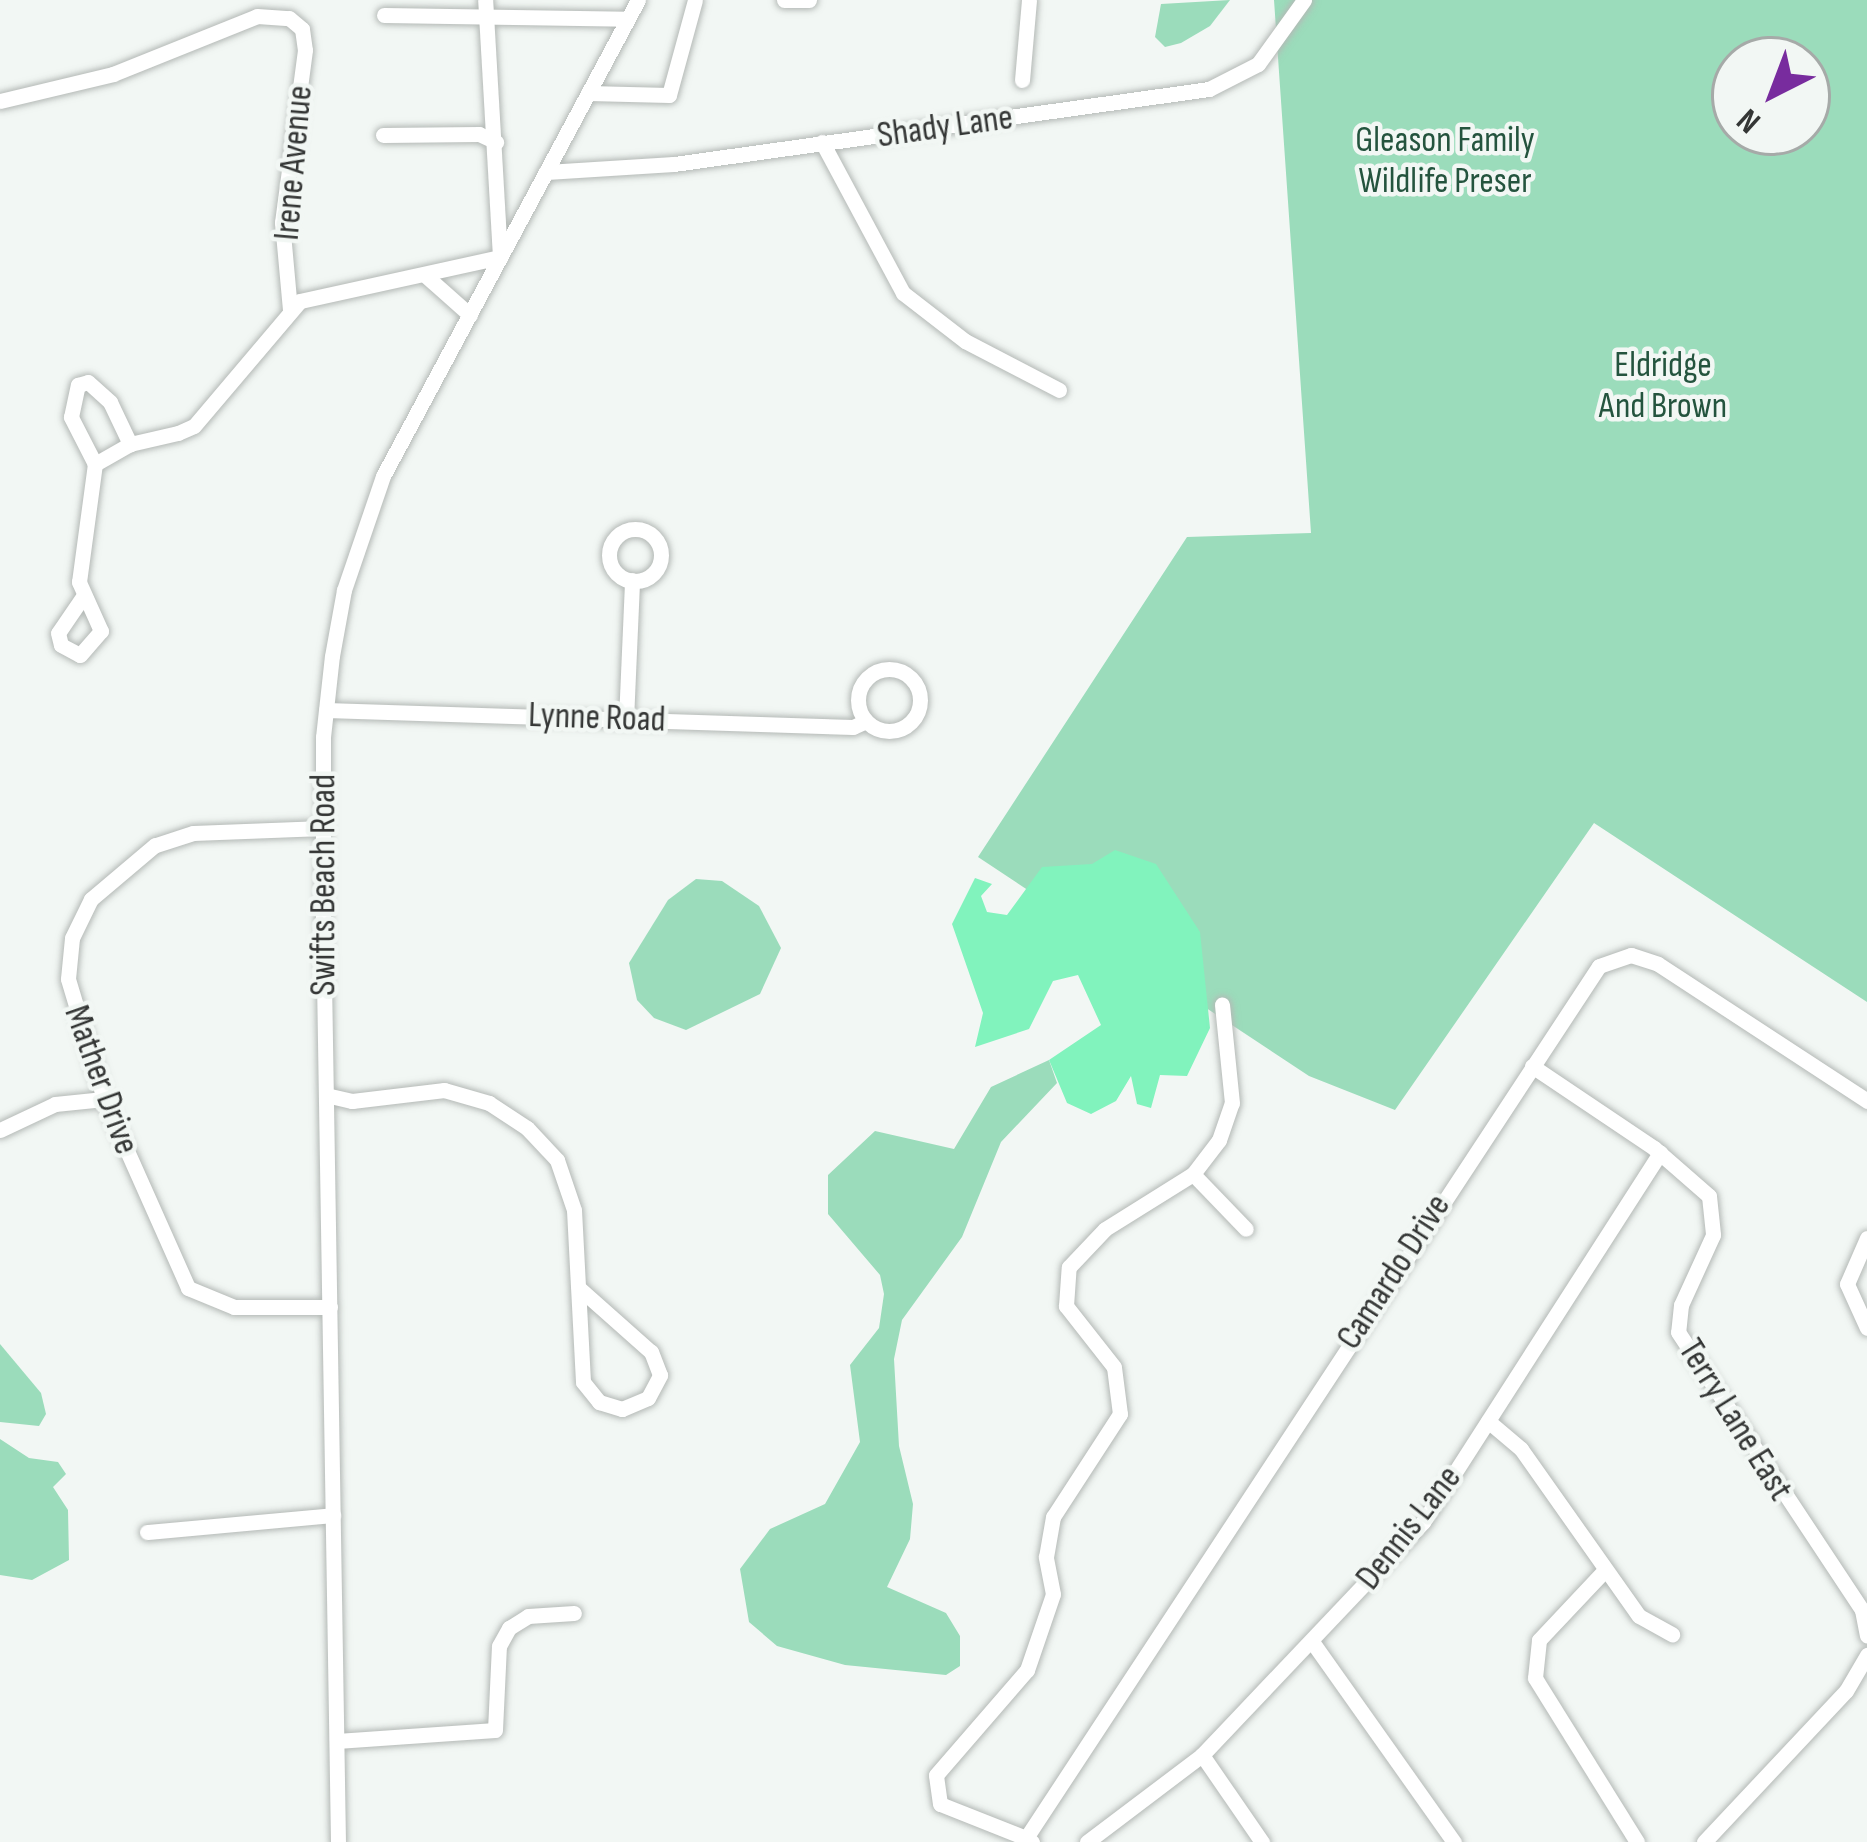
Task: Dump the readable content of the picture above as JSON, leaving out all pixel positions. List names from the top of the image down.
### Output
{
  "streets": {
    "street": [
      "Shady Lane",
      "Irene Avenue",
      "Lynne Road",
      "Swifts Beach Road",
      "Mather Drive",
      "Camardo Drive",
      "Terry Lane East",
      "Dennis Lane"
    ]
  },
  "crossings": [
    ["Shady Lane", "Swifts Beach Road"],
    ["Lynne Road", "Swifts Beach Road"],
    ["Swifts Beach Road", "Mather Drive"],
    ["Camardo Drive", "Terry Lane East"],
    ["Terry Lane East", "Dennis Lane"]
  ],
  "parks": ["Gleason Family Wildlife Preser", "Eldridge And Brown"],
  "north": "bottom left"
}
